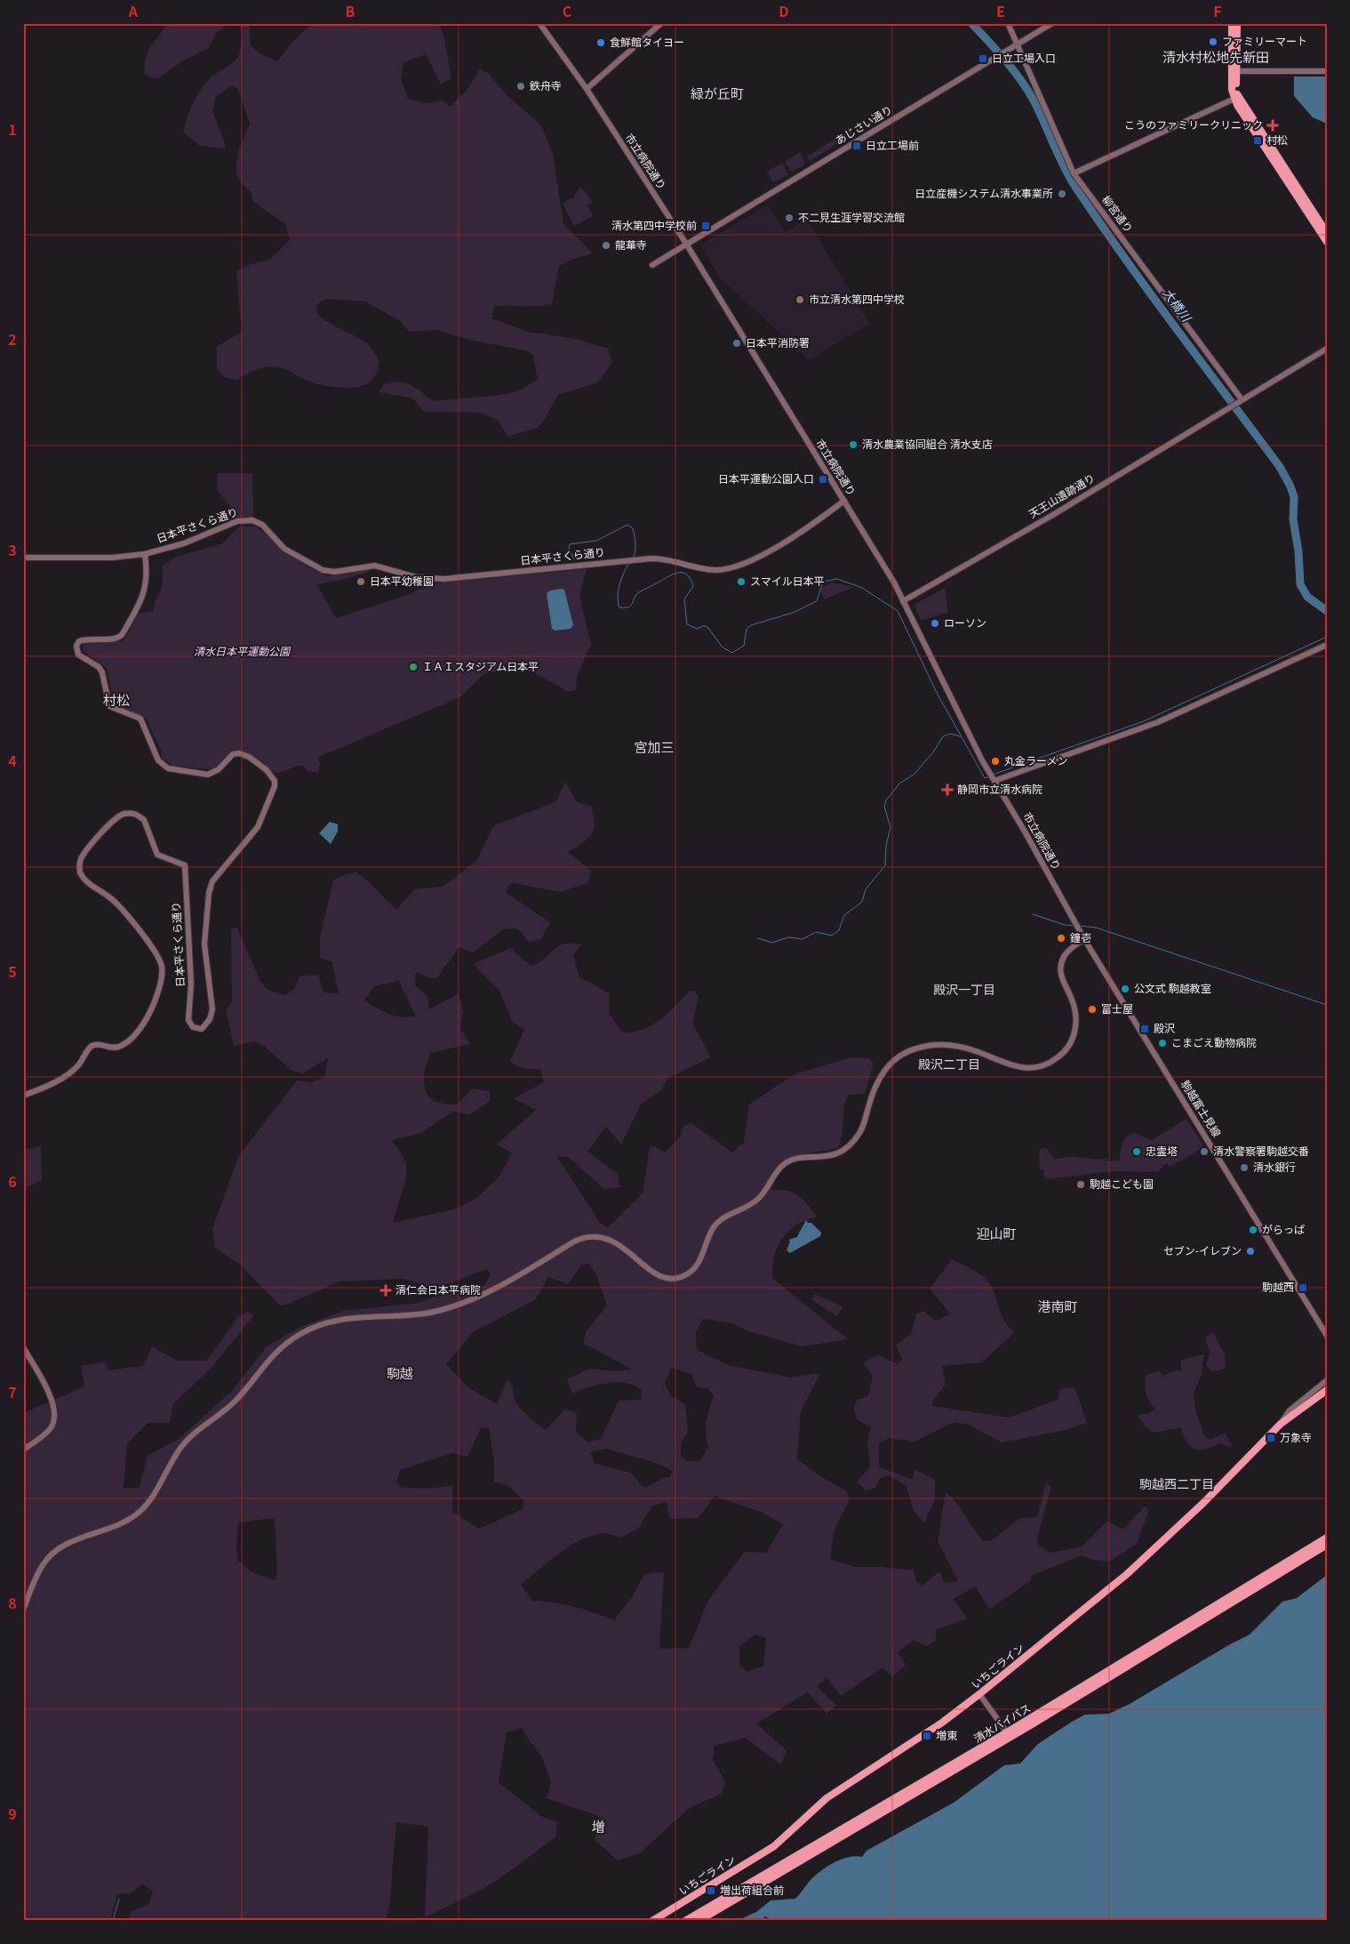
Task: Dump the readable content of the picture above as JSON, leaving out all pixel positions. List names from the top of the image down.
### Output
{
  "streets": {
    "highway": ["いちごライン", "清水バイパス"],
    "street": [
      "あじさい通り",
      "市立病院通り",
      "柳宮通り",
      "天王山遺跡通り",
      "日本平さくら通り",
      "駒越富士見線"
    ]
  },
  "crossings": [
    ["あじさい通り", "市立病院通り"],
    ["あじさい通り", "柳宮通り"],
    ["市立病院通り", "天王山遺跡通り"],
    ["市立病院通り", "日本平さくら通り"],
    ["市立病院通り", "駒越富士見線"],
    ["柳宮通り", "天王山遺跡通り"]
  ],
  "districts": [
    "清水村松地先新田",
    "緑が丘町",
    "村松",
    "宮加三",
    "殿沢一丁目",
    "殿沢二丁目",
    "迎山町",
    "港南町",
    "駒越",
    "駒越西二丁目",
    "増"
  ],
  "water": ["大橋川"],
  "parks": ["清水日本平運動公園"],
  "places": {
    "other": [
      "ファミリーマート",
      "食鮮館タイヨー",
      "鉄舟寺",
      "日立産機システム清水事業所",
      "不二見生涯学習交流館",
      "龍華寺",
      "市立清水第四中学校",
      "日本平消防署",
      "清水農業協同組合 清水支店",
      "日本平幼稚園",
      "スマイル日本平",
      "ローソン",
      "ＩＡＩスタジアム日本平",
      "丸金ラーメン",
      "鐘壱",
      "公文式 駒越教室",
      "富士屋",
      "こまごえ動物病院",
      "忠霊塔",
      "清水警察署駒越交番",
      "清水銀行",
      "駒越こども園",
      "がらっぱ",
      "セブン-イレブン"
    ],
    "transit": [
      "日立工場入口",
      "村松",
      "日立工場前",
      "清水第四中学校前",
      "日本平運動公園入口",
      "殿沢",
      "駒越西",
      "万象寺",
      "増東",
      "増出荷組合前"
    ],
    "health": ["こうのファミリークリニック", "静岡市立清水病院", "清仁会日本平病院"]
  },
  "grid": {
    "columns": [
      "A",
      "B",
      "C",
      "D",
      "E",
      "F"
    ],
    "rows": [
      "1",
      "2",
      "3",
      "4",
      "5",
      "6",
      "7",
      "8",
      "9"
    ]
  }
}
